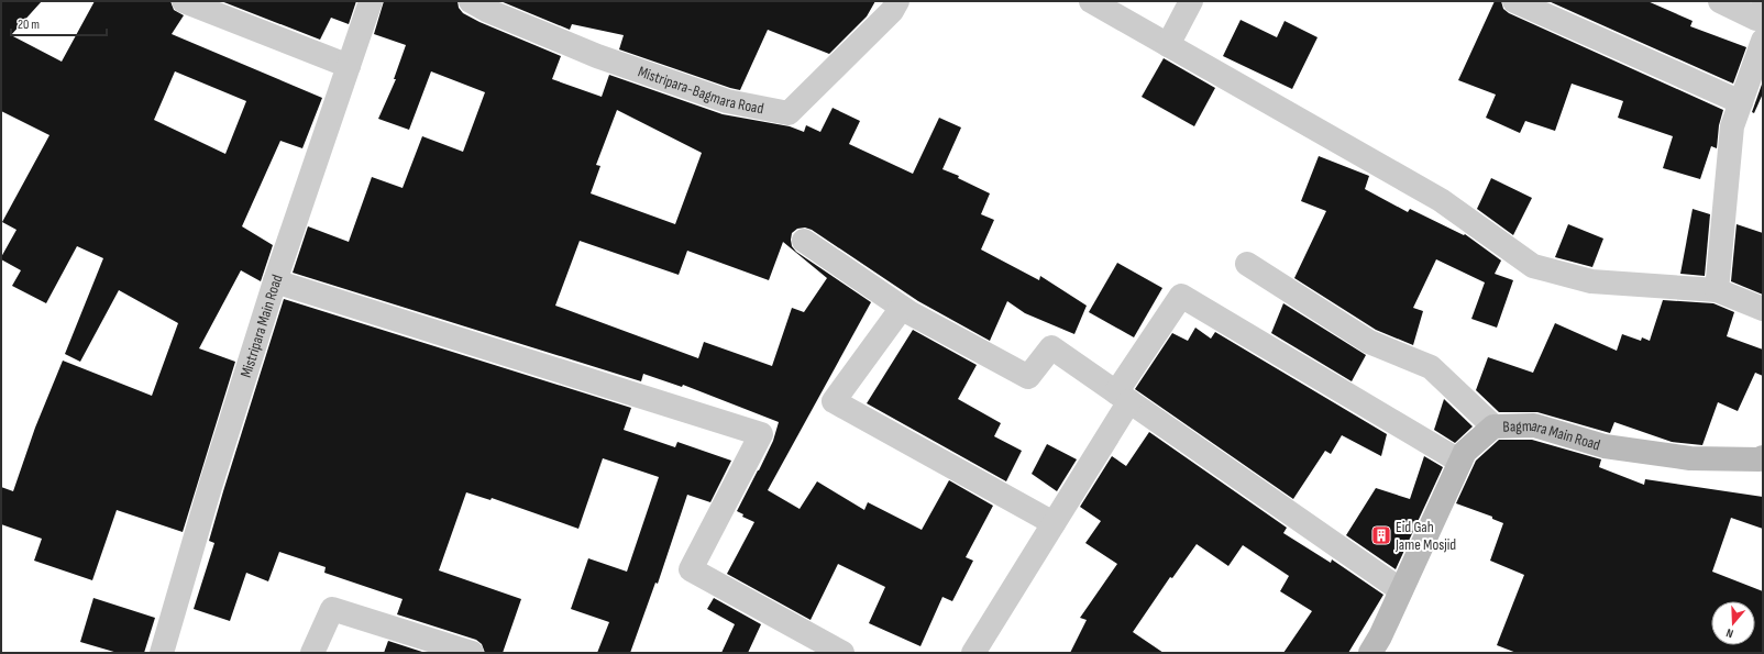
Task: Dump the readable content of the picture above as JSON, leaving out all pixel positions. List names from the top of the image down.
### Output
{
  "streets": {
    "street": ["Mistripara-Bagmara Road", "Mistripara Main Road", "Bagmara Main Road"]
  },
  "places": {
    "building": ["Eid Gah Jame Mosjid"]
  },
  "scale_bar": "20 m",
  "north": "bottom"
}
